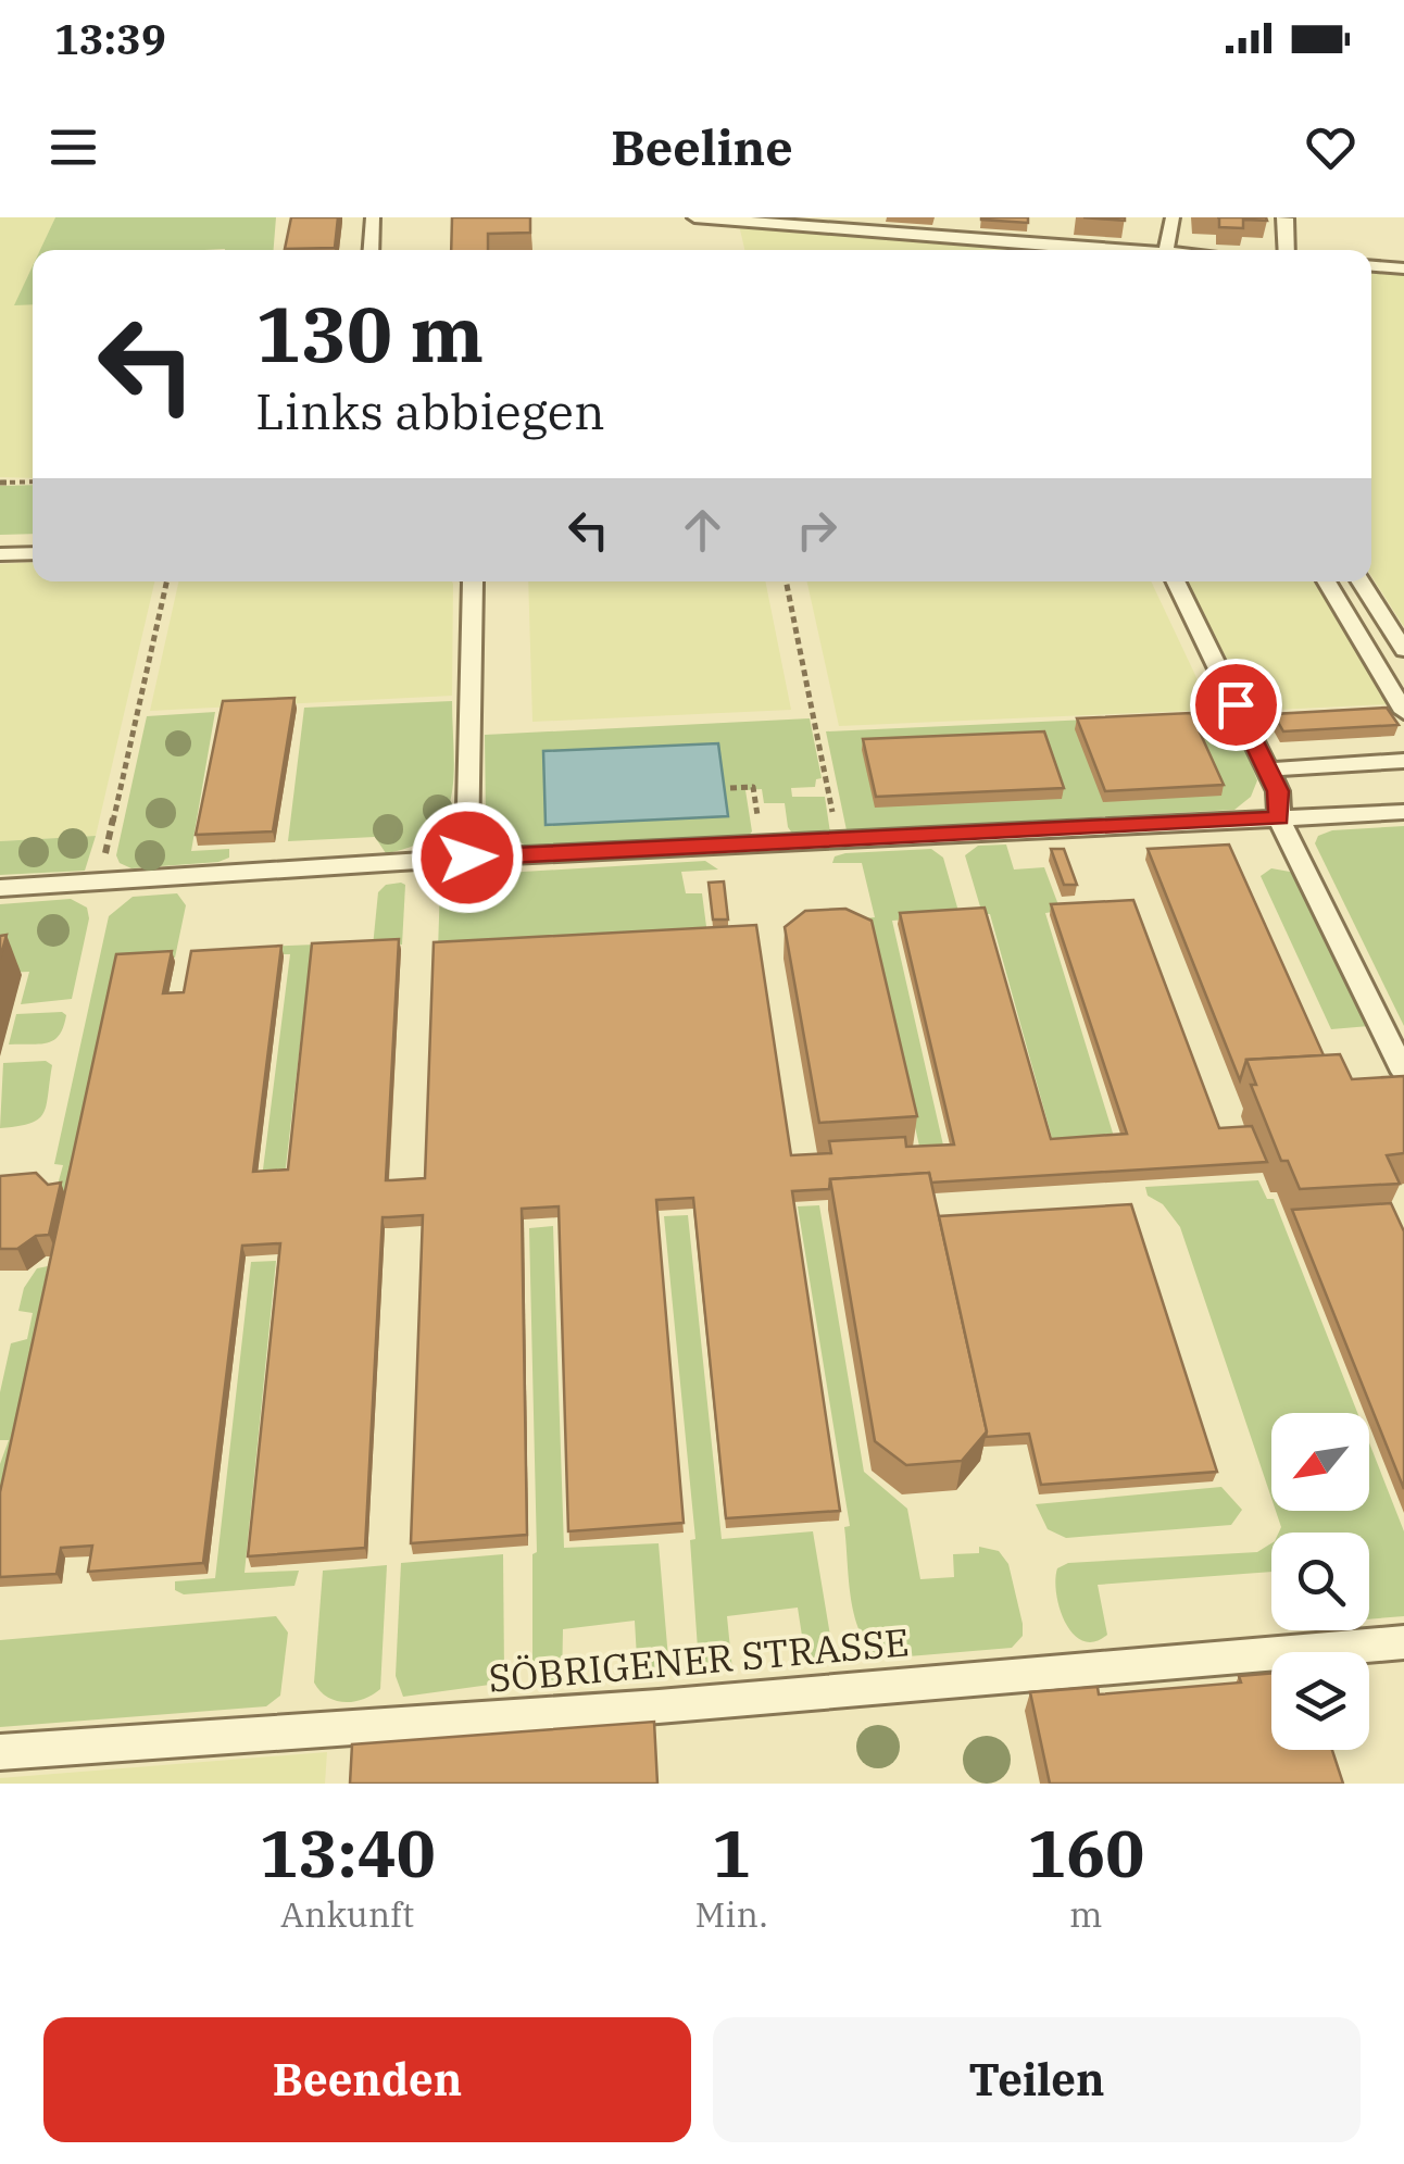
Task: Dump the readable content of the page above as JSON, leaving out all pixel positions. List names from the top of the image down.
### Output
{
  "streets": {
    "lane": ["SÖBRIGENER STRASSE"]
  },
  "north": "bottom left",
  "page": {
    "status": "13:39",
    "header": "Beeline",
    "turn": ["130 m", "Links abbiegen"],
    "eta": [
      "13:40",
      "Ankunft",
      "1",
      "Min.",
      "160",
      "m"
    ],
    "buttons": ["Beenden", "Teilen"]
  }
}
